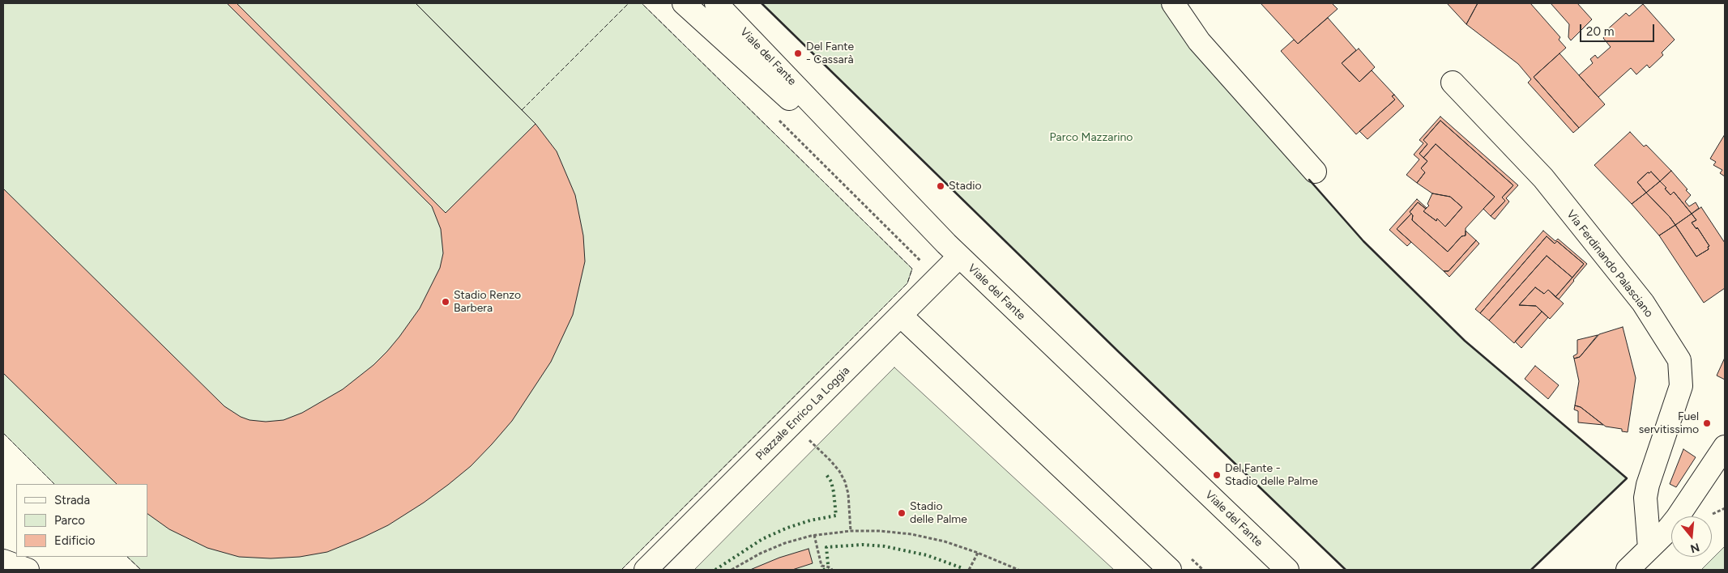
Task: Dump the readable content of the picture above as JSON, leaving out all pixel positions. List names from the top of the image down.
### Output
{
  "streets": {
    "street": ["Viale del Fante", "Via Ferdinando Palasciano", "Piazzale Enrico La Loggia"]
  },
  "crossings": [
    ["Viale del Fante", "Piazzale Enrico La Loggia"]
  ],
  "parks": ["Parco Mazzarino"],
  "places": [
    "Del Fante - Cassarà",
    "Stadio",
    "Stadio Renzo Barbera",
    "Fuel servitissimo",
    "Del Fante - Stadio delle Palme",
    "Stadio delle Palme"
  ],
  "legend": ["Strada", "Parco", "Edificio"],
  "scale_bar": "20 m",
  "north": "bottom"
}
